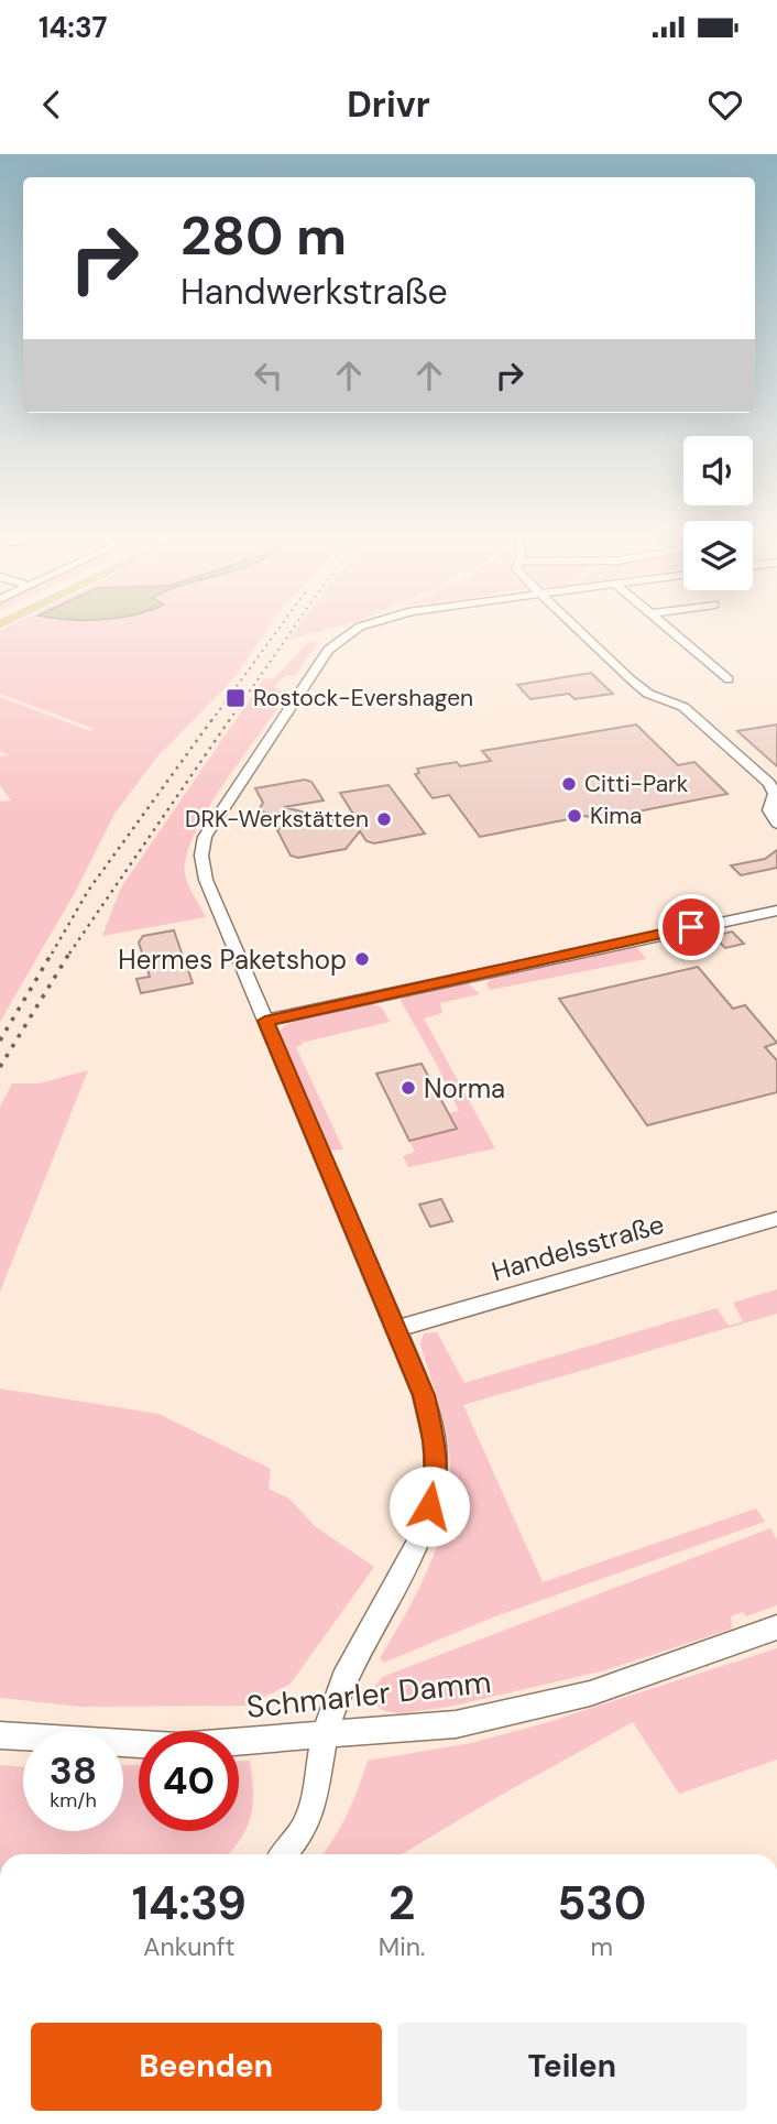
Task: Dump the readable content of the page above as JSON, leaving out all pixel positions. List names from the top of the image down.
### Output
{
  "streets": {
    "street": ["Handelsstraße", "Schmarler Damm"]
  },
  "places": {
    "transit": ["Rostock-Evershagen"],
    "other": [
      "Citti-Park",
      "Kima",
      "DRK-Werkstätten",
      "Hermes Paketshop",
      "Norma"
    ]
  },
  "page": {
    "status": "14:37",
    "header": "Drivr",
    "turn": ["280 m", "Handwerkstraße"],
    "speed": "38 km/h",
    "limit": "40",
    "eta": [
      "14:39",
      "Ankunft",
      "2",
      "Min.",
      "530",
      "m"
    ],
    "buttons": ["Beenden", "Teilen"]
  }
}
